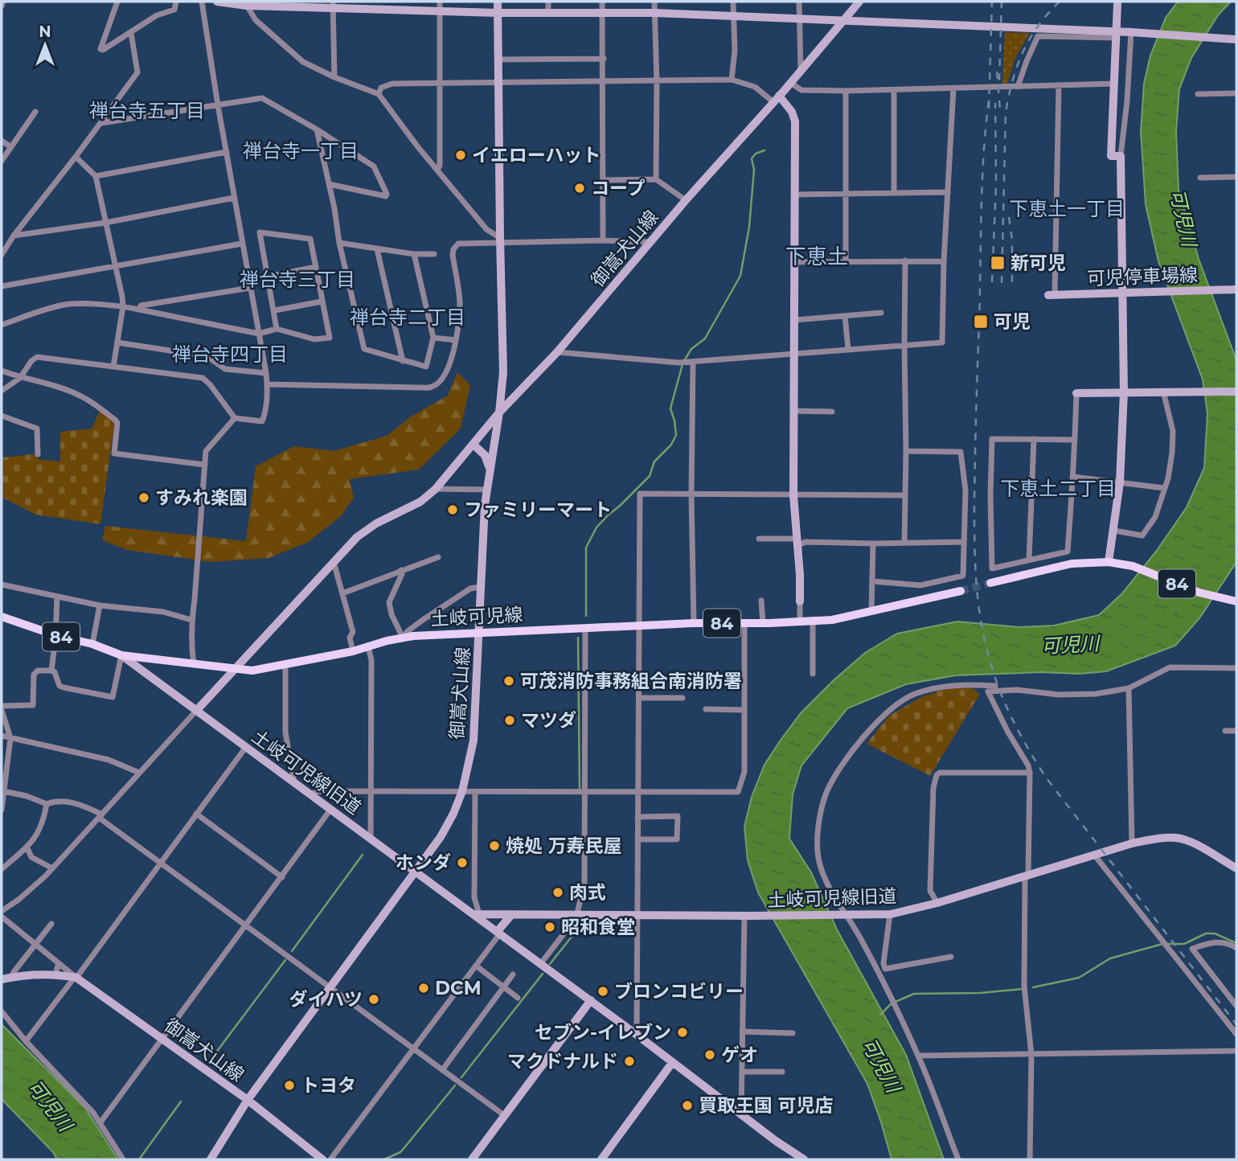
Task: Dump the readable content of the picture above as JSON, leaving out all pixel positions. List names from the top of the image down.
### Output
{
  "streets": {
    "main road": ["84", "土岐可児線"],
    "street": ["御嵩犬山線", "可児停車場線", "土岐可児線旧道"]
  },
  "crossings": [
    ["御嵩犬山線", "土岐可児線"],
    ["御嵩犬山線", "土岐可児線旧道"],
    ["土岐可児線", "土岐可児線旧道"]
  ],
  "districts": [
    "禅台寺五丁目",
    "禅台寺一丁目",
    "下恵土一丁目",
    "下恵土",
    "禅台寺三丁目",
    "禅台寺二丁目",
    "禅台寺四丁目",
    "下恵土二丁目"
  ],
  "water": ["可児川"],
  "places": {
    "other": [
      "イエローハット",
      "コープ",
      "すみれ楽園",
      "ファミリーマート",
      "可茂消防事務組合南消防署",
      "マツダ",
      "焼処 万寿民屋",
      "ホンダ",
      "肉式",
      "昭和食堂",
      "DCM",
      "ブロンコビリー",
      "ダイハツ",
      "セブン-イレブン",
      "ゲオ",
      "マクドナルド",
      "トヨタ",
      "買取王国 可児店"
    ],
    "transit": ["新可児", "可児"]
  },
  "north": "top"
}
